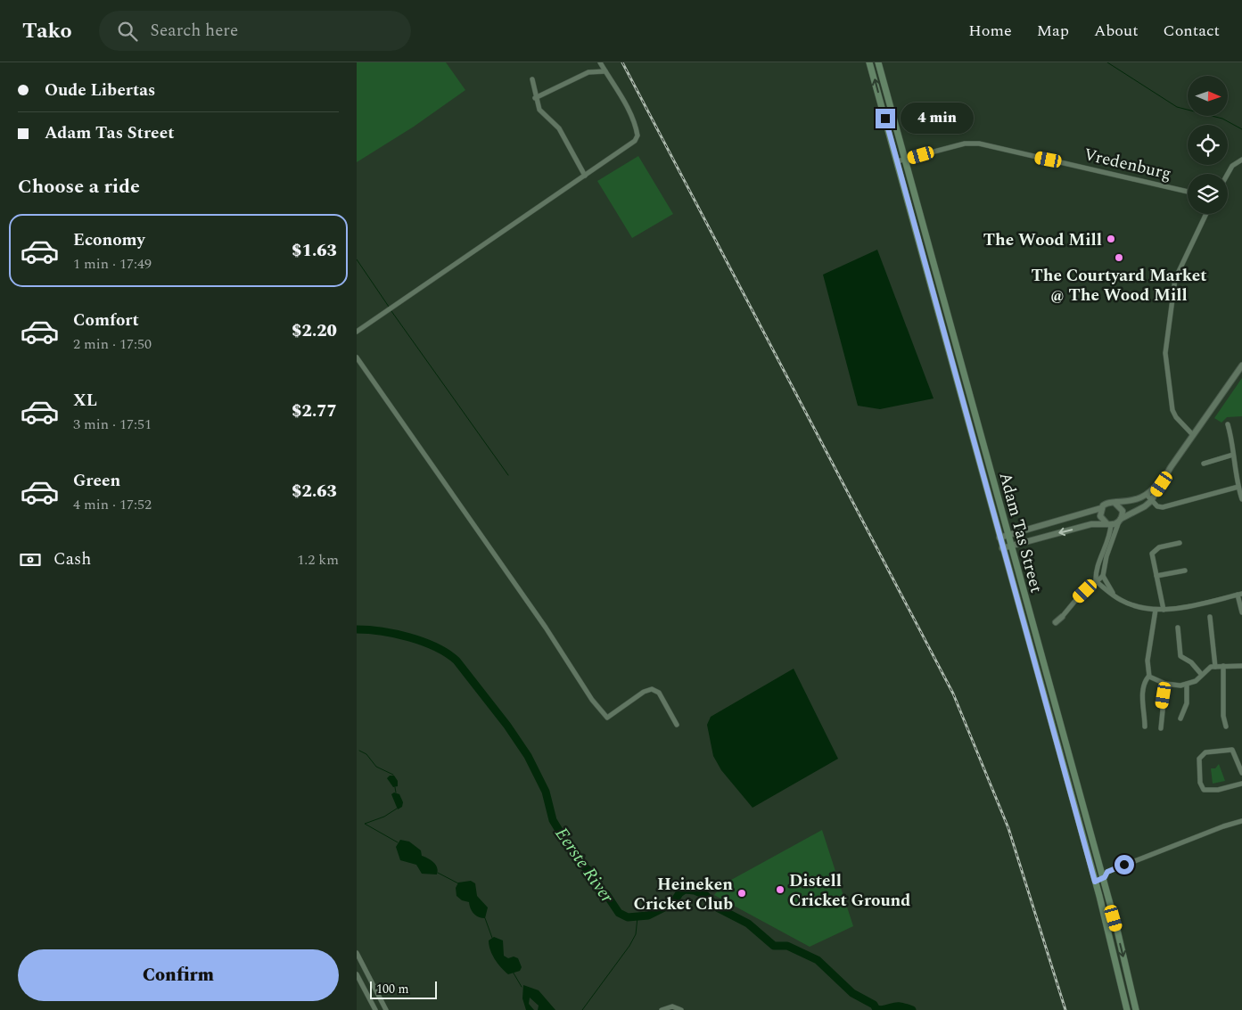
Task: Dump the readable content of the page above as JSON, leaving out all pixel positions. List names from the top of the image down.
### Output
{
  "streets": {
    "main road": ["Adam Tas Street"],
    "street": ["Vredenburg"]
  },
  "crossings": [
    ["Vredenburg", "Adam Tas Street"]
  ],
  "water": ["Eerste River"],
  "places": [
    "The Wood Mill",
    "The Courtyard Market @ The Wood Mill",
    "Distell Cricket Ground",
    "Heineken Cricket Club"
  ],
  "scale_bar": "100 m",
  "north": "right",
  "page": {
    "header": "Tako",
    "search": "Search here",
    "nav": [
      "Home",
      "Map",
      "About",
      "Contact"
    ],
    "banner": ["Oude Libertas", "Adam Tas Street"],
    "bubble": "4 min",
    "heading": "Choose a ride",
    "list": [
      {
        "name": "Economy",
        "note": "1 min · 17:49",
        "value": "$1.63"
      },
      {
        "name": "Comfort",
        "note": "2 min · 17:50",
        "value": "$2.20"
      },
      {
        "name": "XL",
        "note": "3 min · 17:51",
        "value": "$2.77"
      },
      {
        "name": "Green",
        "note": "4 min · 17:52",
        "value": "$2.63"
      }
    ],
    "pay": ["Cash", "1.2 km"],
    "buttons": "Confirm",
    "scale": "100 m"
  }
}
